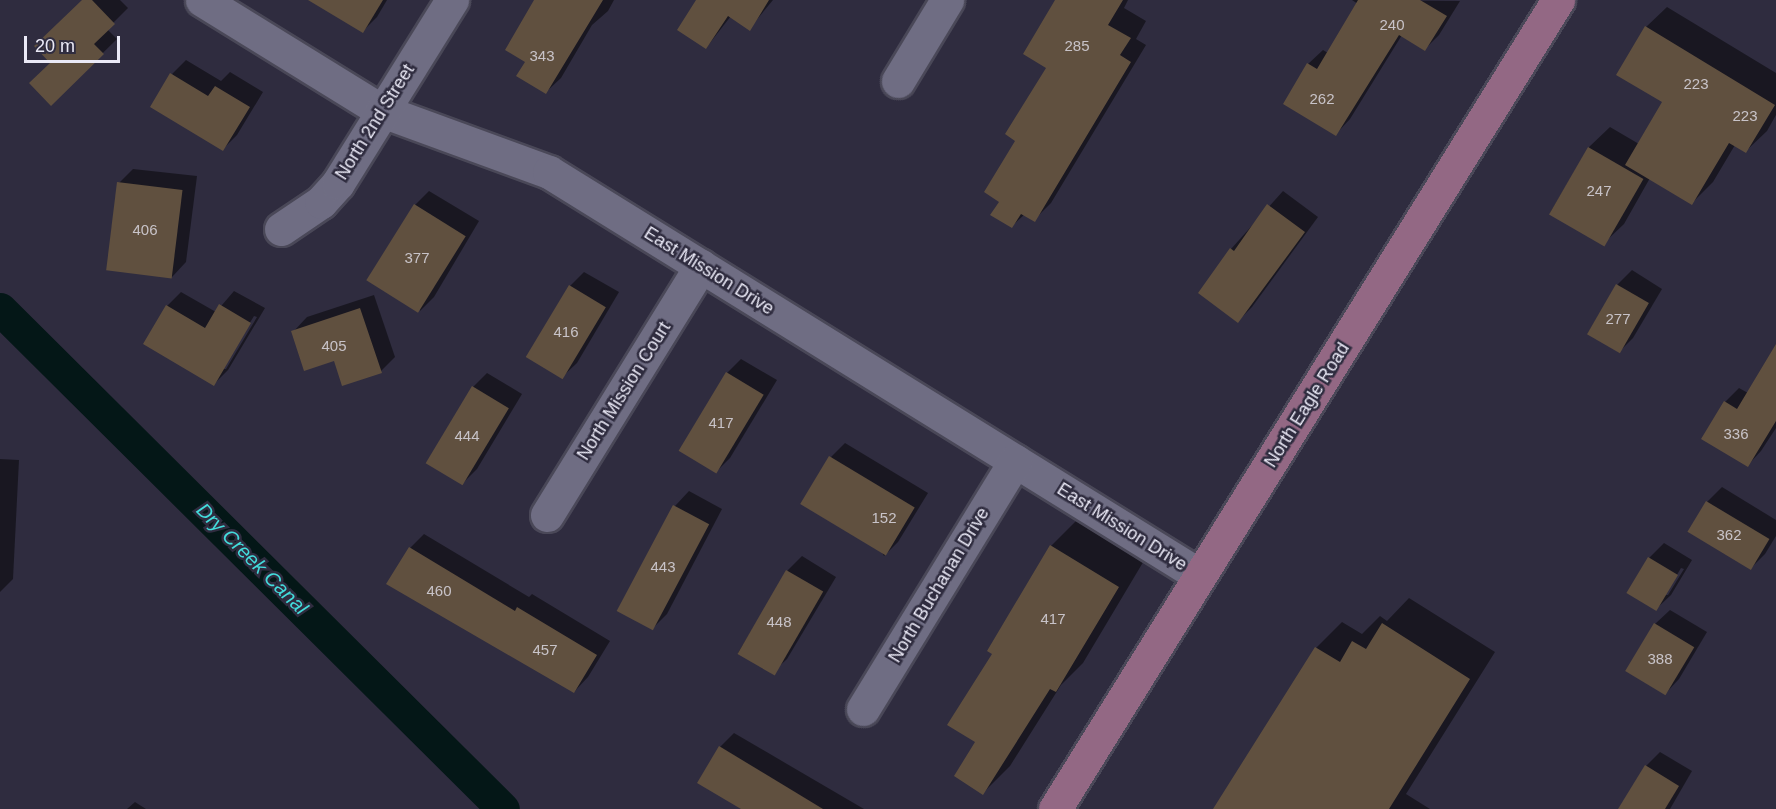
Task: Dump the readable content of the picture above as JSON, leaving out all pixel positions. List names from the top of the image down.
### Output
{
  "streets": {
    "main road": ["North Eagle Road"],
    "street": [
      "North 2nd Street",
      "East Mission Drive",
      "North Mission Court",
      "North Buchanan Drive"
    ]
  },
  "crossings": [
    ["North 2nd Street", "East Mission Drive"],
    ["East Mission Drive", "North Mission Court"],
    ["East Mission Drive", "North Eagle Road"],
    ["East Mission Drive", "North Buchanan Drive"]
  ],
  "water": ["Dry Creek Canal"],
  "house_numbers": [
    "240",
    "285",
    "343",
    "223",
    "262",
    "223",
    "247",
    "406",
    "377",
    "277",
    "416",
    "405",
    "417",
    "336",
    "444",
    "152",
    "362",
    "443",
    "460",
    "417",
    "448",
    "457",
    "388"
  ],
  "scale_bar": "20 m"
}
